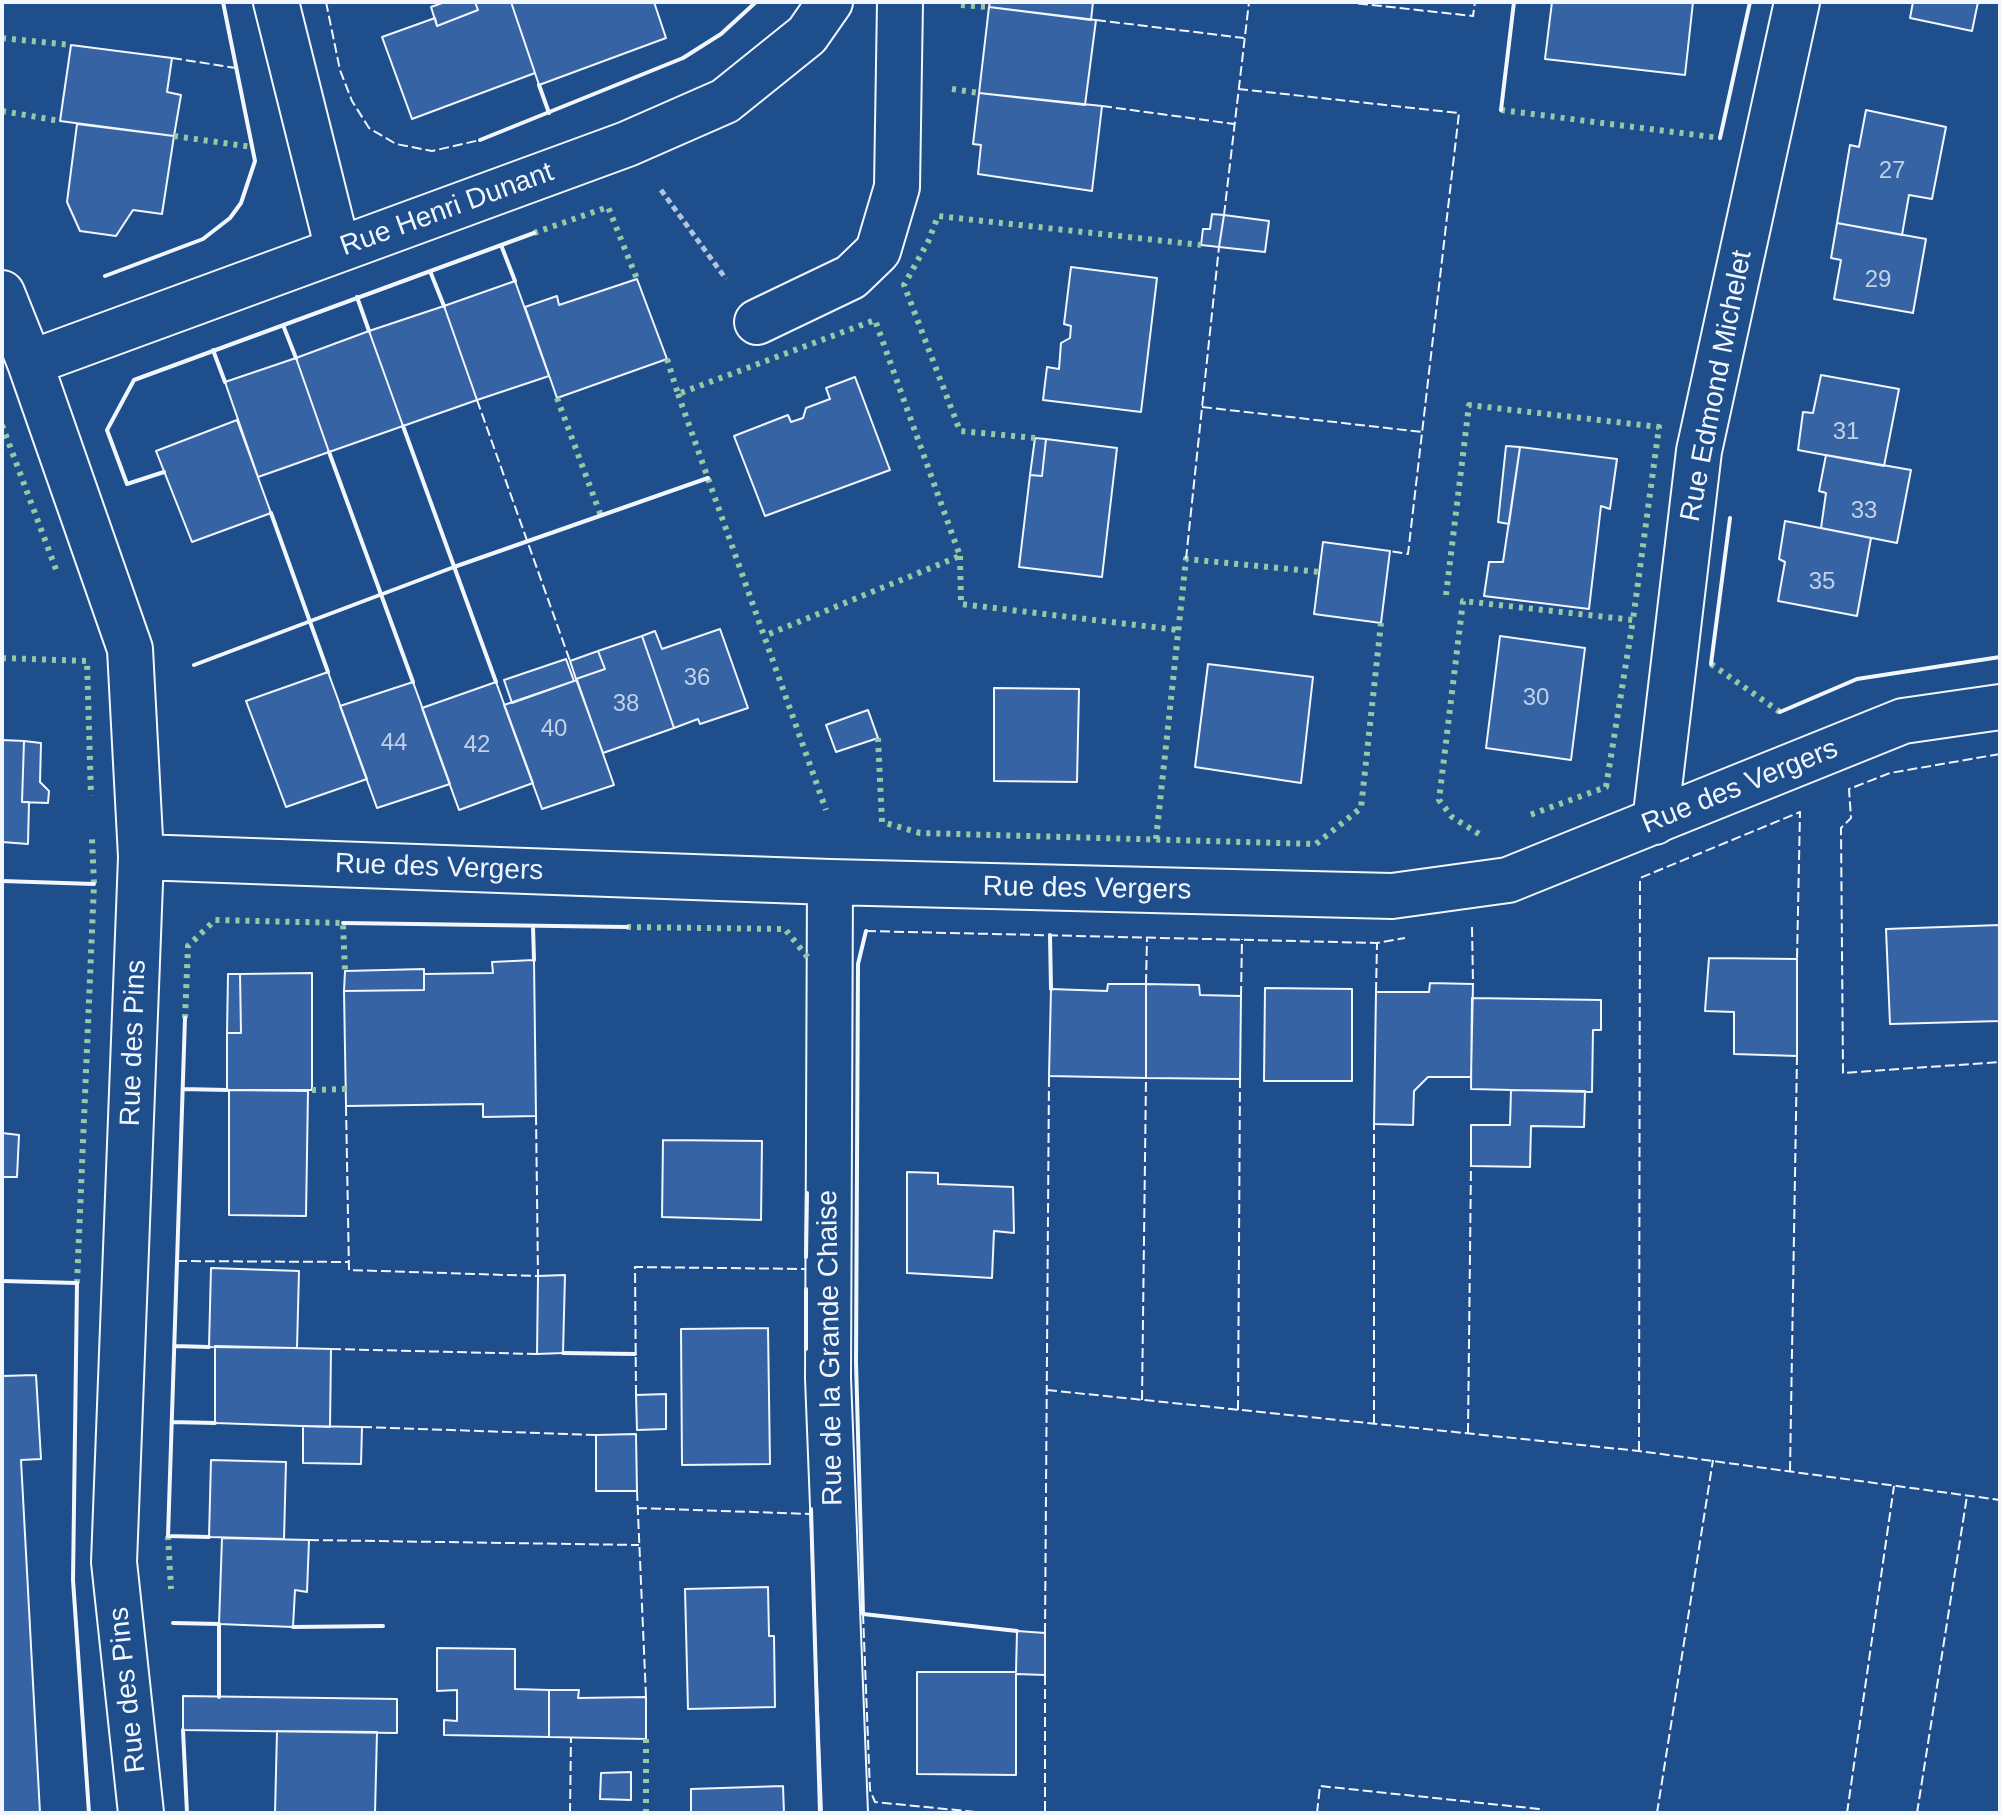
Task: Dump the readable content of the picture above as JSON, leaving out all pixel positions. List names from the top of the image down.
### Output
{
  "streets": {
    "street": [
      "Rue Henri Dunant",
      "Rue Edmond Michelet",
      "Rue des Vergers",
      "Rue des Pins",
      "Rue de la Grande Chaise"
    ]
  },
  "crossings": [
    ["Rue Henri Dunant", "Rue des Pins"],
    ["Rue Edmond Michelet", "Rue des Vergers"],
    ["Rue des Vergers", "Rue des Pins"],
    ["Rue des Vergers", "Rue de la Grande Chaise"]
  ],
  "house_numbers": [
    "27",
    "29",
    "31",
    "33",
    "35",
    "36",
    "30",
    "38",
    "40",
    "44",
    "42"
  ]
}
